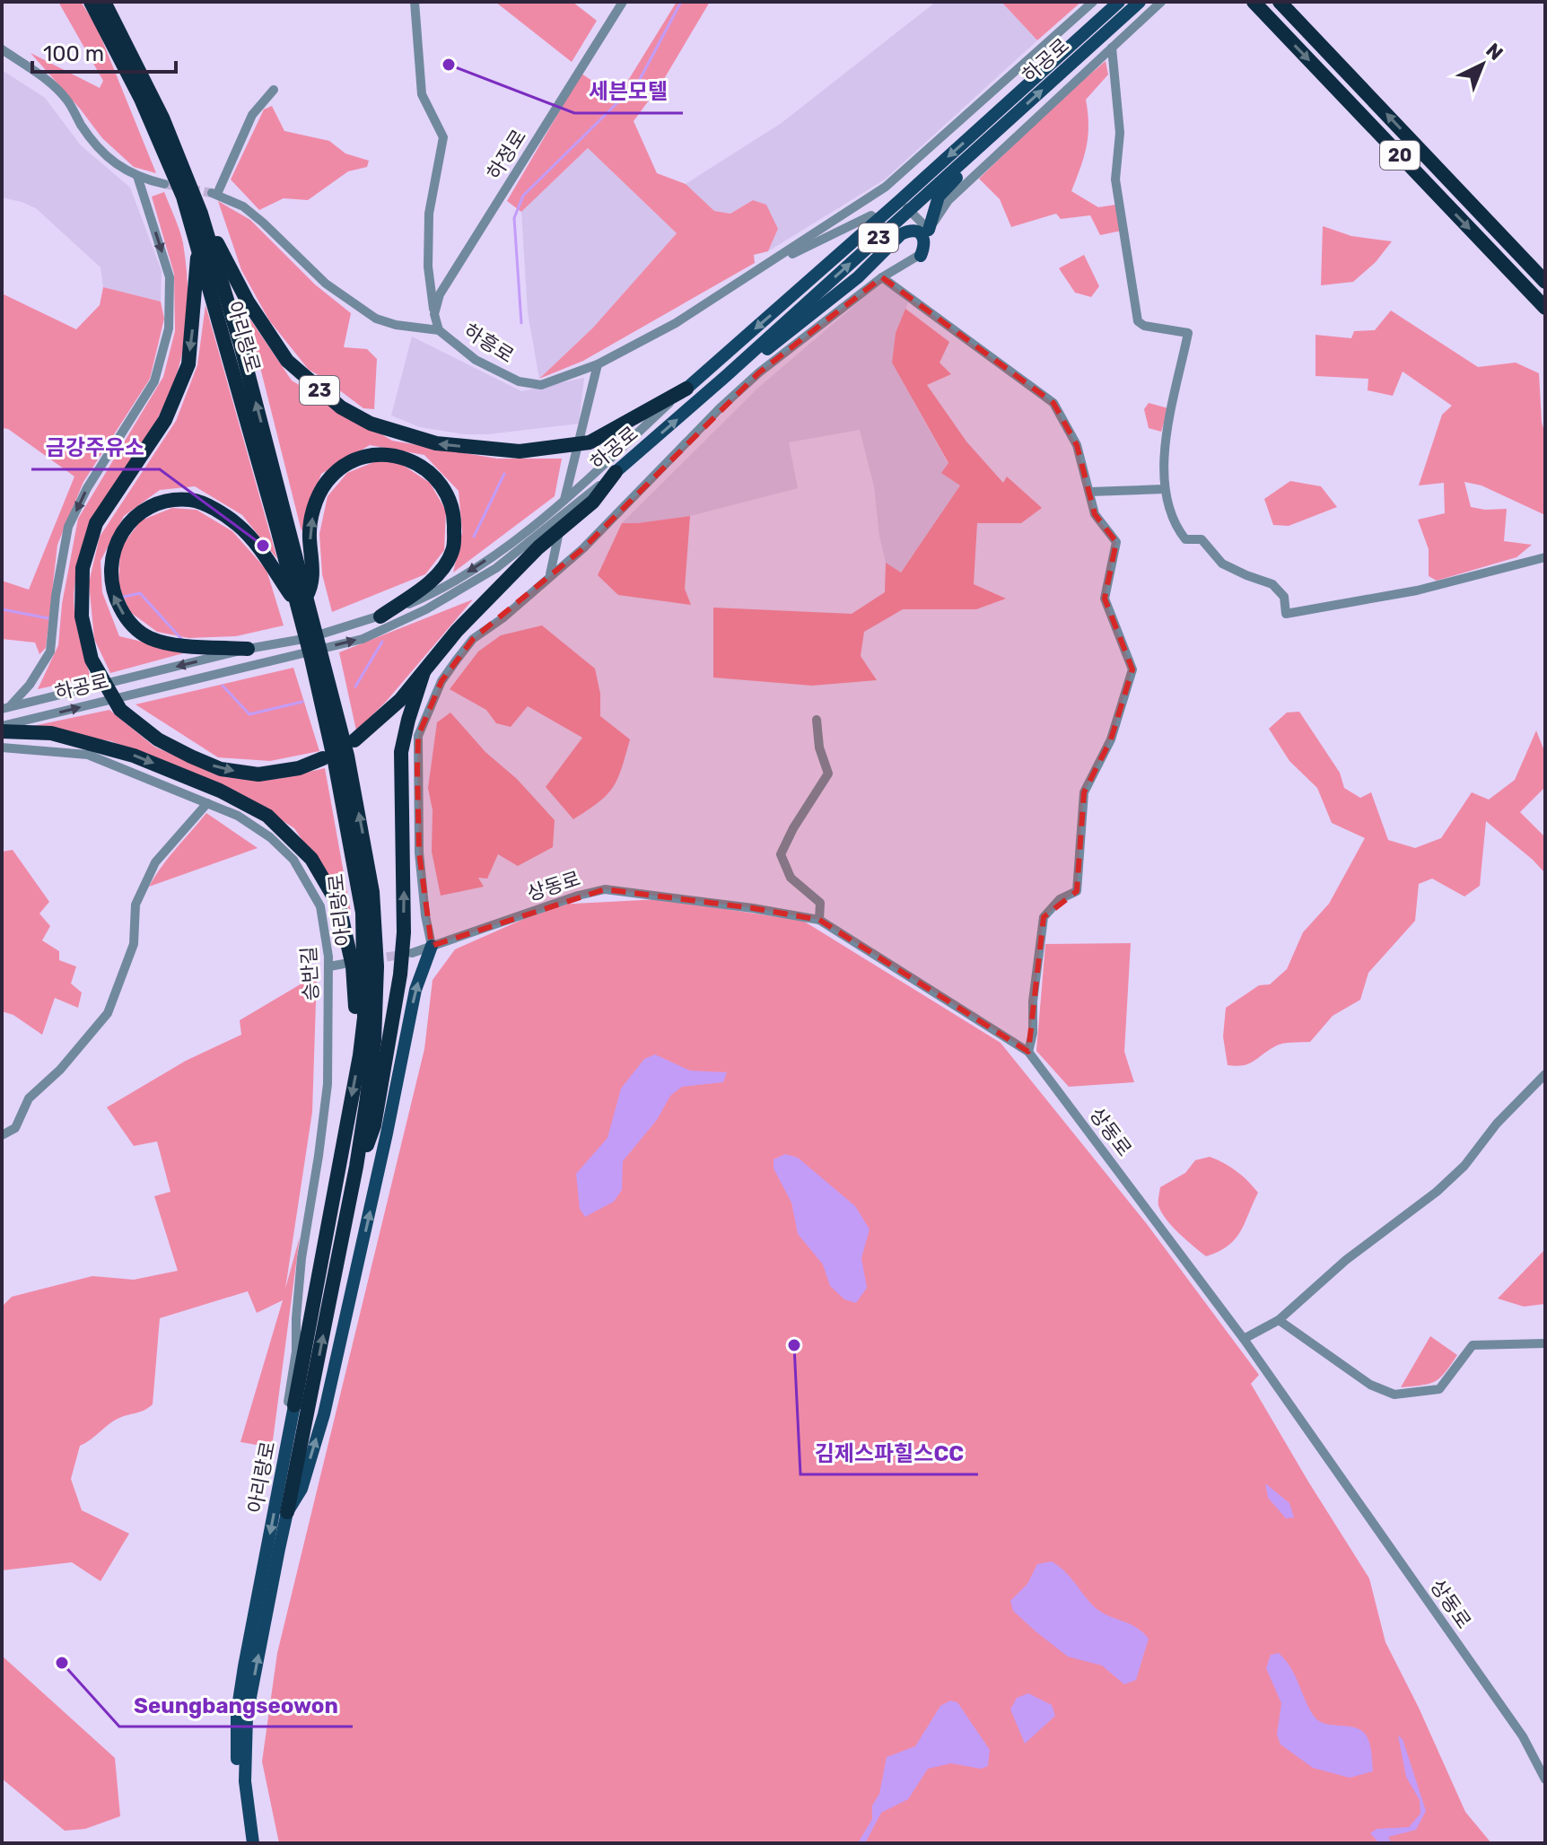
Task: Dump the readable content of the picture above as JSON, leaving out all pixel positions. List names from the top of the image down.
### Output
{
  "streets": {
    "highway": ["20", "23", "아리랑로"],
    "main road": ["하공로"],
    "street": [
      "하정로",
      "하흥로",
      "상동로",
      "승반길"
    ]
  },
  "crossings": [
    ["하공로", "23"],
    ["23", "아리랑로"],
    ["아리랑로", "승반길"]
  ],
  "places": [
    "세븐모텔",
    "금강주유소",
    "김제스파힐스CC",
    "Seungbangseowon"
  ],
  "scale_bar": "100 m",
  "north": "top right"
}
